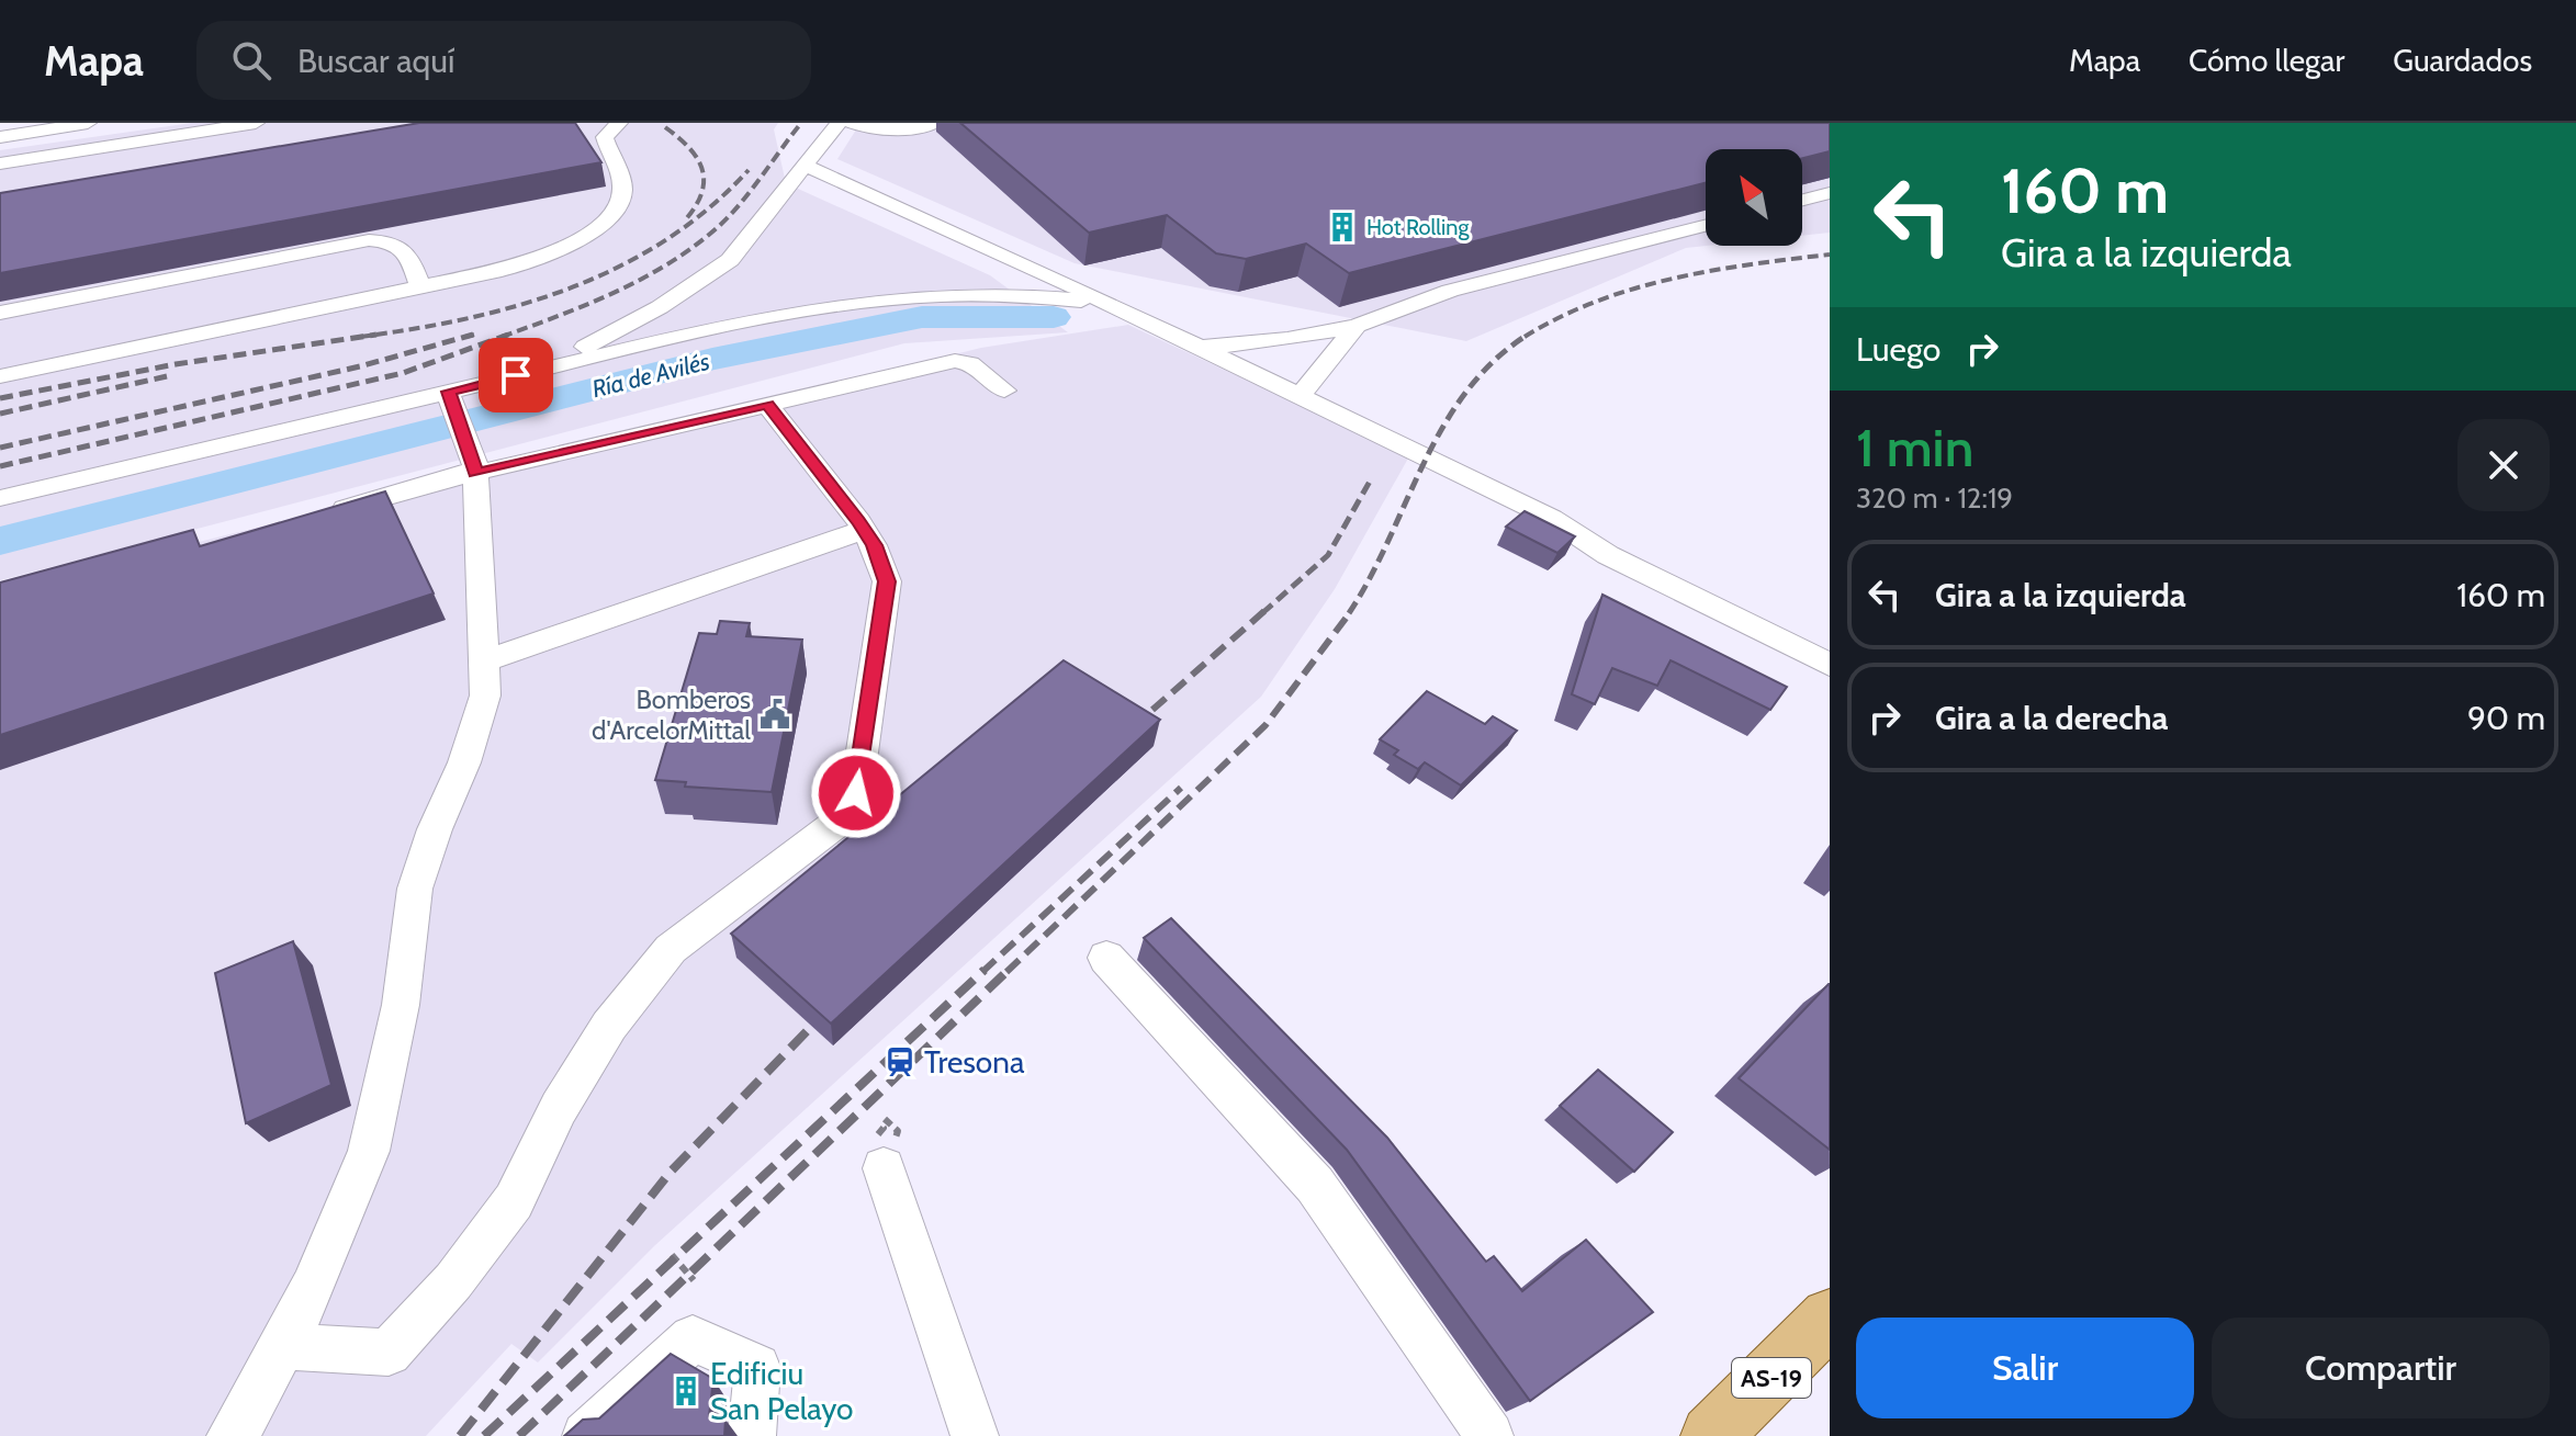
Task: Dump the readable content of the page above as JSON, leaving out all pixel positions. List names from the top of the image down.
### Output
{
  "streets": {
    "main road": ["AS-19"]
  },
  "water": ["Ría de Avilés"],
  "places": {
    "building": ["Hot Rolling", "Edificiu San Pelayo"],
    "public building": ["Bomberos d'ArcelorMittal"],
    "station": ["Tresona"]
  },
  "north": "top left",
  "page": {
    "header": "Mapa",
    "search": "Buscar aquí",
    "nav": ["Mapa", "Cómo llegar", "Guardados"],
    "turn": ["160 m", "Gira a la izquierda"],
    "then": "Luego",
    "heading": ["1 min", "320 m · 12:19"],
    "list": [
      {
        "name": "Gira a la izquierda",
        "value": "160 m"
      },
      {
        "name": "Gira a la derecha",
        "value": "90 m"
      }
    ],
    "buttons": ["Salir", "Compartir"]
  }
}
